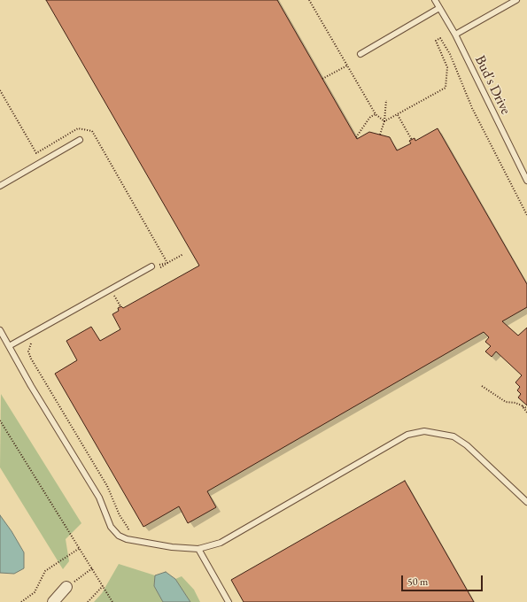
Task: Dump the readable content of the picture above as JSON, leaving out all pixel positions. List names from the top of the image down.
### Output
{
  "streets": {
    "lane": ["Bud's Drive"]
  },
  "scale_bar": "50 m"
}
